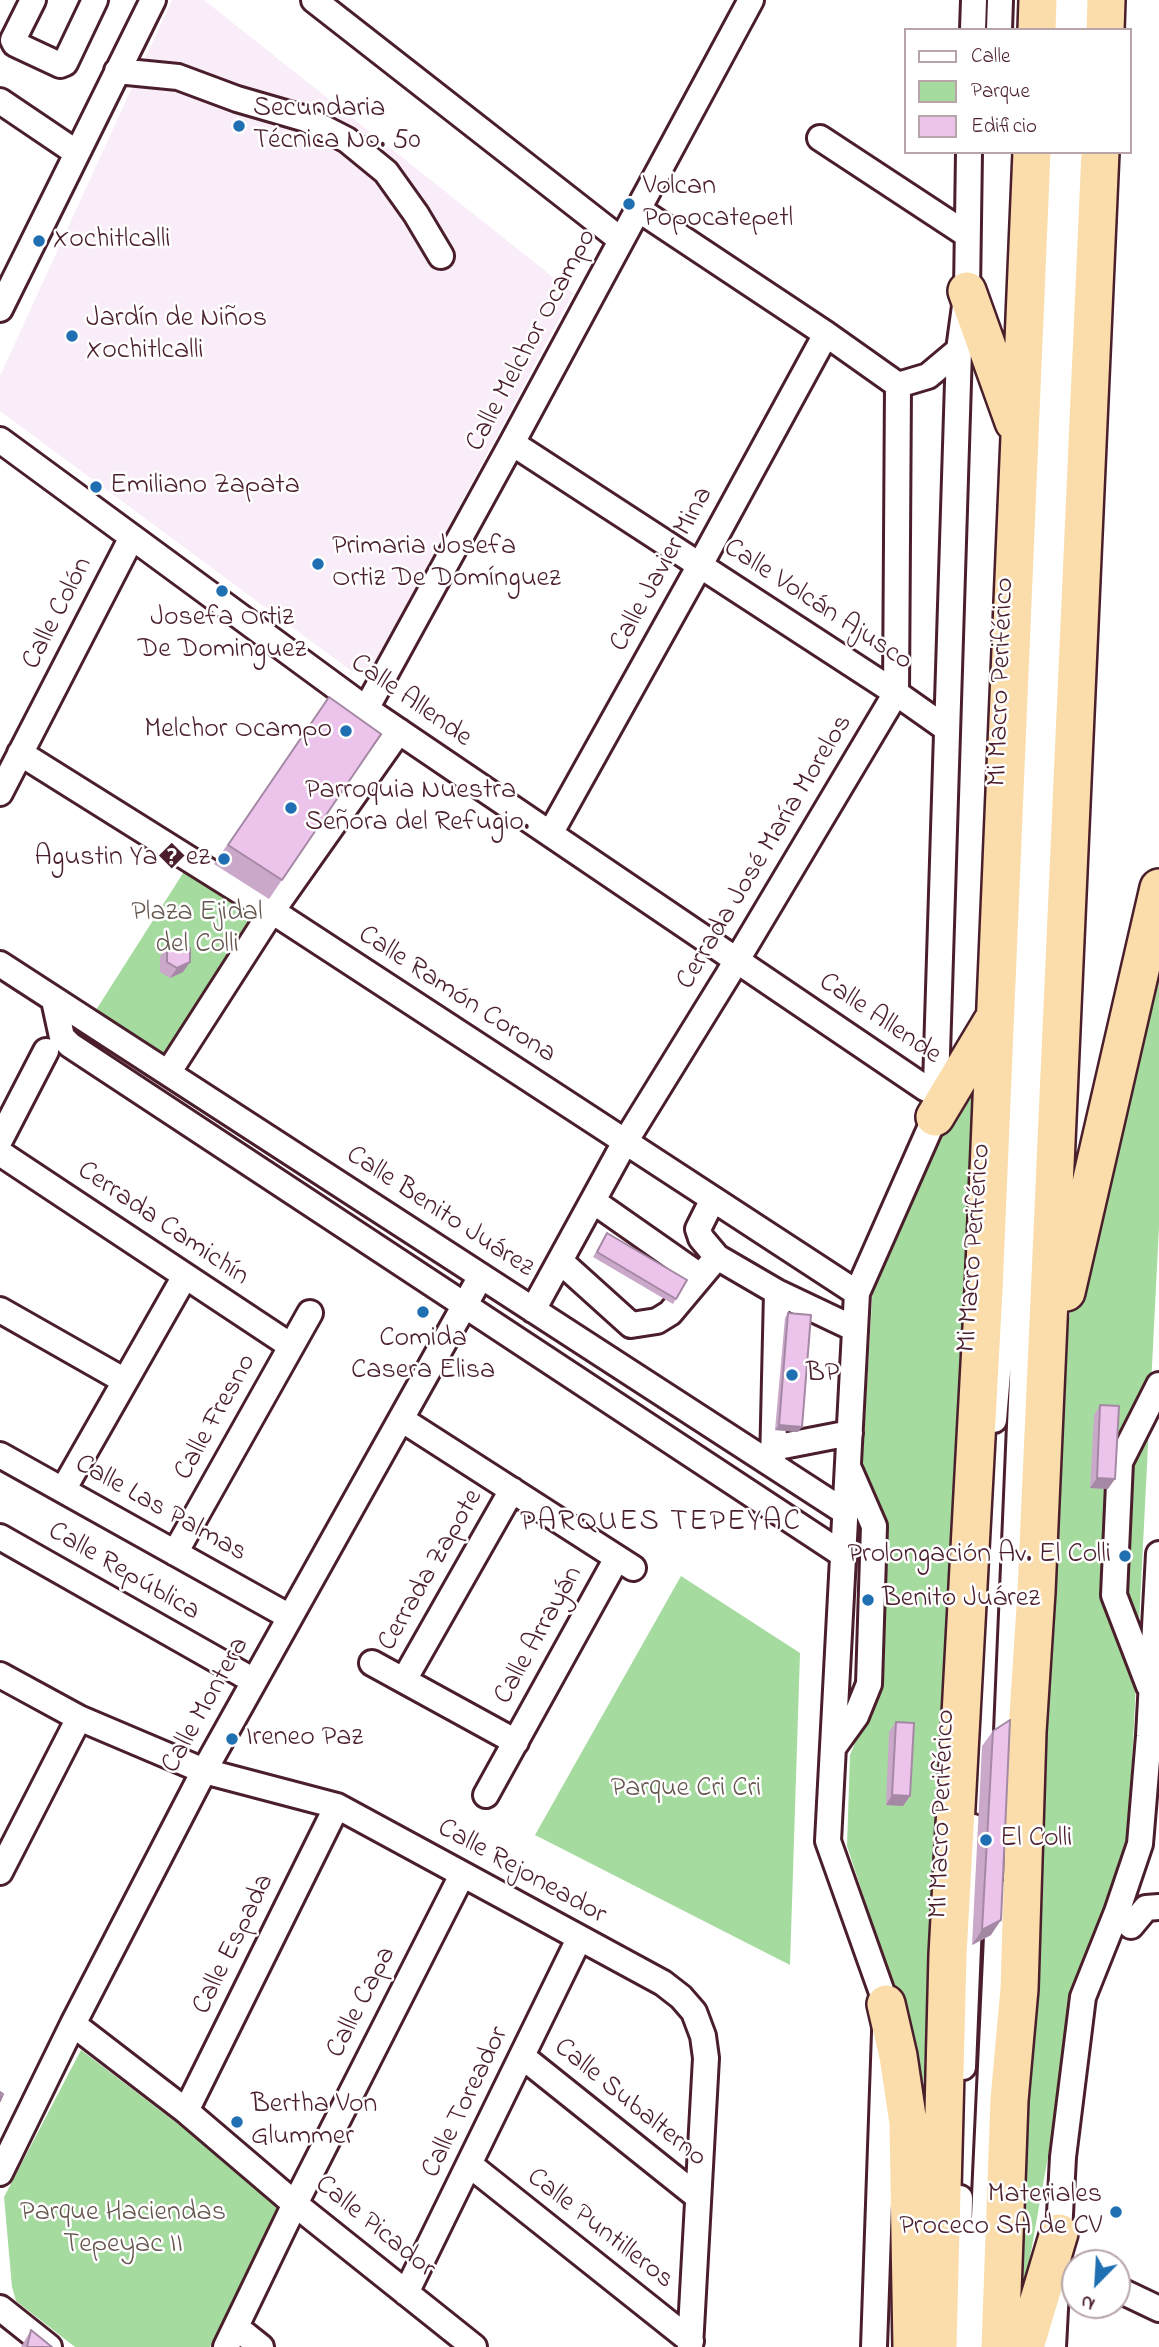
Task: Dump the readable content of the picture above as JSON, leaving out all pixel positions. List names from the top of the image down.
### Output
{
  "streets": {
    "street": [
      "Calle Melchor Ocampo",
      "Calle Javier Mina",
      "Calle Volcán Ajusco",
      "Calle Colón",
      "Mi Macro Periférico",
      "Calle Allende",
      "Cerrada José María Morelos",
      "Calle Ramón Corona",
      "Calle Benito Juárez",
      "Cerrada Camichín",
      "Calle Fresno",
      "Calle Las Palmas",
      "Cerrada Zapote",
      "Calle República",
      "Calle Arrayán",
      "Calle Montera",
      "Calle Rejoneador",
      "Calle Espada",
      "Calle Capa",
      "Calle Toreador",
      "Calle Subalterno",
      "Calle Picador",
      "Calle Puntilleros"
    ]
  },
  "crossings": [
    ["Calle Melchor Ocampo", "Calle Volcán Ajusco"],
    ["Calle Melchor Ocampo", "Calle Allende"],
    ["Calle Javier Mina", "Calle Volcán Ajusco"],
    ["Calle Javier Mina", "Calle Allende"],
    ["Calle Volcán Ajusco", "Cerrada José María Morelos"],
    ["Calle Colón", "Calle Allende"],
    ["Calle Colón", "Calle Ramón Corona"],
    ["Calle Allende", "Cerrada José María Morelos"],
    ["Cerrada José María Morelos", "Calle Ramón Corona"],
    ["Cerrada José María Morelos", "Calle Benito Juárez"],
    ["Calle Benito Juárez", "Calle Montera"],
    ["Cerrada Camichín", "Calle Fresno"],
    ["Calle Fresno", "Calle Las Palmas"],
    ["Calle Las Palmas", "Calle Montera"],
    ["Cerrada Zapote", "Calle Arrayán"],
    ["Calle República", "Calle Montera"],
    ["Calle Montera", "Calle Rejoneador"],
    ["Calle Montera", "Calle Picador"],
    ["Calle Rejoneador", "Calle Espada"],
    ["Calle Rejoneador", "Calle Capa"],
    ["Calle Rejoneador", "Calle Toreador"],
    ["Calle Rejoneador", "Calle Subalterno"],
    ["Calle Rejoneador", "Calle Puntilleros"],
    ["Calle Espada", "Calle Picador"],
    ["Calle Capa", "Calle Picador"],
    ["Calle Toreador", "Calle Subalterno"],
    ["Calle Toreador", "Calle Picador"],
    ["Calle Toreador", "Calle Puntilleros"]
  ],
  "districts": ["PARQUES TEPEYAC"],
  "parks": ["Plaza Ejidal del Colli", "Parque Cri Cri", "Parque Haciendas Tepeyac II"],
  "places": [
    "Secundaria Técnica No. 50",
    "Volcan Popocatepetl",
    "Xochitlcalli",
    "Jardín de Niños Xochitlcalli",
    "Emiliano Zapata",
    "Primaria Josefa Ortiz De Domínguez",
    "Josefa Ortiz De Dominguez",
    "Melchor Ocampo",
    "Parroquia Nuestra Señora del Refugio.",
    "Agustin Ya�ez",
    "Comida Casera Elisa",
    "BP",
    "Prolongación Av. El Colli",
    "Benito Juárez",
    "Ireneo Paz",
    "El Colli",
    "Bertha Von Glummer",
    "Materiales Proceco SA de CV"
  ],
  "legend": ["Calle", "Parque", "Edificio"],
  "north": "bottom left"
}
